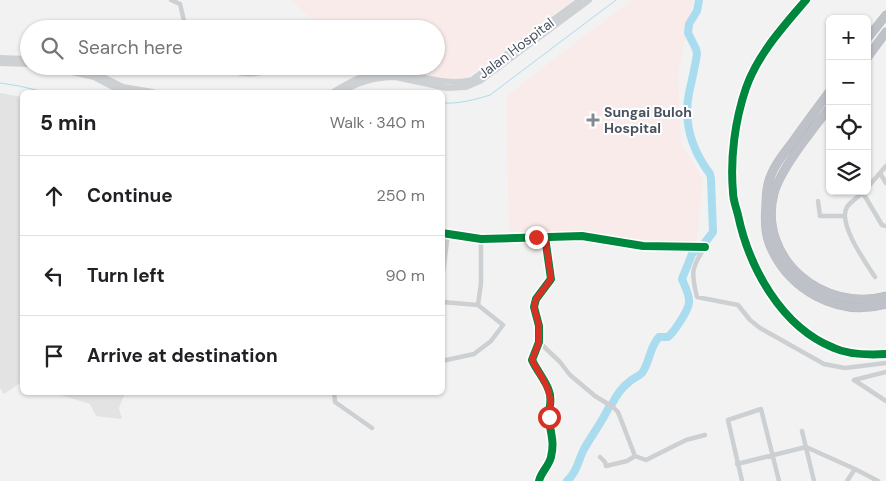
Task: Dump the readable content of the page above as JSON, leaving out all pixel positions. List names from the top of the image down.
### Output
{
  "streets": {
    "main road": ["Jalan Hospital"]
  },
  "places": {
    "health": ["Sungai Buloh Hospital"]
  },
  "page": {
    "map_buttons": ["+", "−"],
    "search": "Search here",
    "heading": ["5 min", "Walk · 340 m"],
    "list": [
      ["Continue", "250 m"],
      ["Turn left", "90 m"],
      "Arrive at destination"
    ]
  }
}
